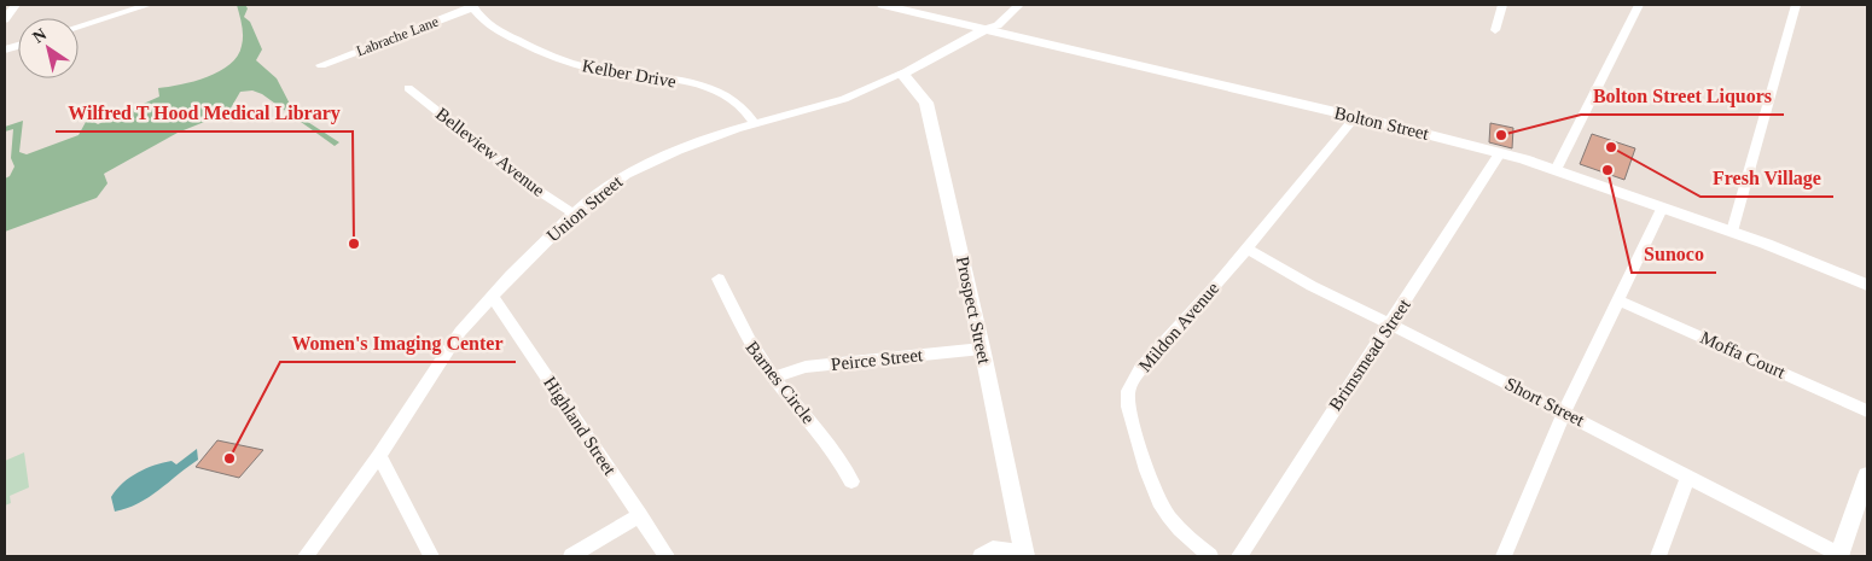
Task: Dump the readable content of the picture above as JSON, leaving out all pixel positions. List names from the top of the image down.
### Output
{
  "streets": {
    "main road": ["Bolton Street", "Union Street", "Prospect Street"],
    "street": [
      "Labrache Lane",
      "Kelber Drive",
      "Belleview Avenue",
      "Mildon Avenue",
      "Brimsmead Street",
      "Moffa Court",
      "Peirce Street",
      "Barnes Circle",
      "Short Street",
      "Highland Street"
    ]
  },
  "crossings": [
    ["Labrache Lane", "Kelber Drive"],
    ["Kelber Drive", "Union Street"],
    ["Bolton Street", "Union Street"],
    ["Bolton Street", "Mildon Avenue"],
    ["Bolton Street", "Brimsmead Street"],
    ["Belleview Avenue", "Union Street"],
    ["Union Street", "Prospect Street"],
    ["Union Street", "Highland Street"],
    ["Prospect Street", "Peirce Street"],
    ["Mildon Avenue", "Short Street"],
    ["Brimsmead Street", "Short Street"],
    ["Peirce Street", "Barnes Circle"]
  ],
  "places": [
    "Bolton Street Liquors",
    "Fresh Village",
    "Sunoco",
    "Wilfred T Hood Medical Library",
    "Women's Imaging Center"
  ],
  "north": "top left"
}
